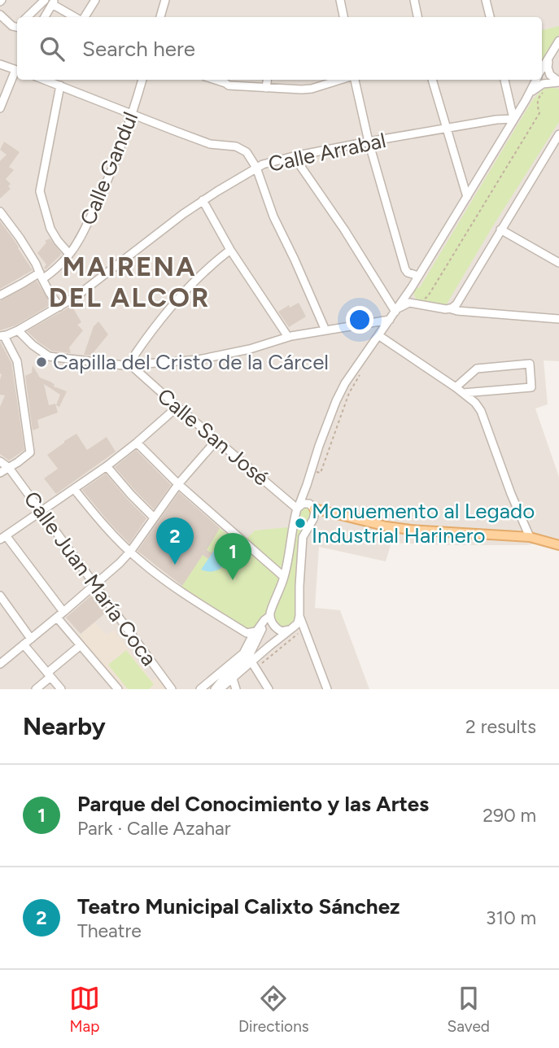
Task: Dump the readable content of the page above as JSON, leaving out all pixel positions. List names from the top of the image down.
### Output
{
  "streets": {
    "street": [
      "Calle Arrabal",
      "Calle Gandul",
      "Calle San José",
      "Calle Juan María Coca"
    ]
  },
  "districts": ["MAIRENA DEL ALCOR"],
  "places": ["Capilla del Cristo de la Cárcel", "Monuemento al Legado Industrial Harinero"],
  "page": {
    "search": "Search here",
    "pins": ["2", "1"],
    "heading": ["Nearby", "2 results"],
    "list": [
      {
        "mark": "1",
        "name": "Parque del Conocimiento y las Artes",
        "note": "Park · Calle Azahar",
        "value": "290 m"
      },
      {
        "mark": "2",
        "name": "Teatro Municipal Calixto Sánchez",
        "note": "Theatre",
        "value": "310 m"
      }
    ],
    "nav": ["Map", "Directions", "Saved"]
  }
}
